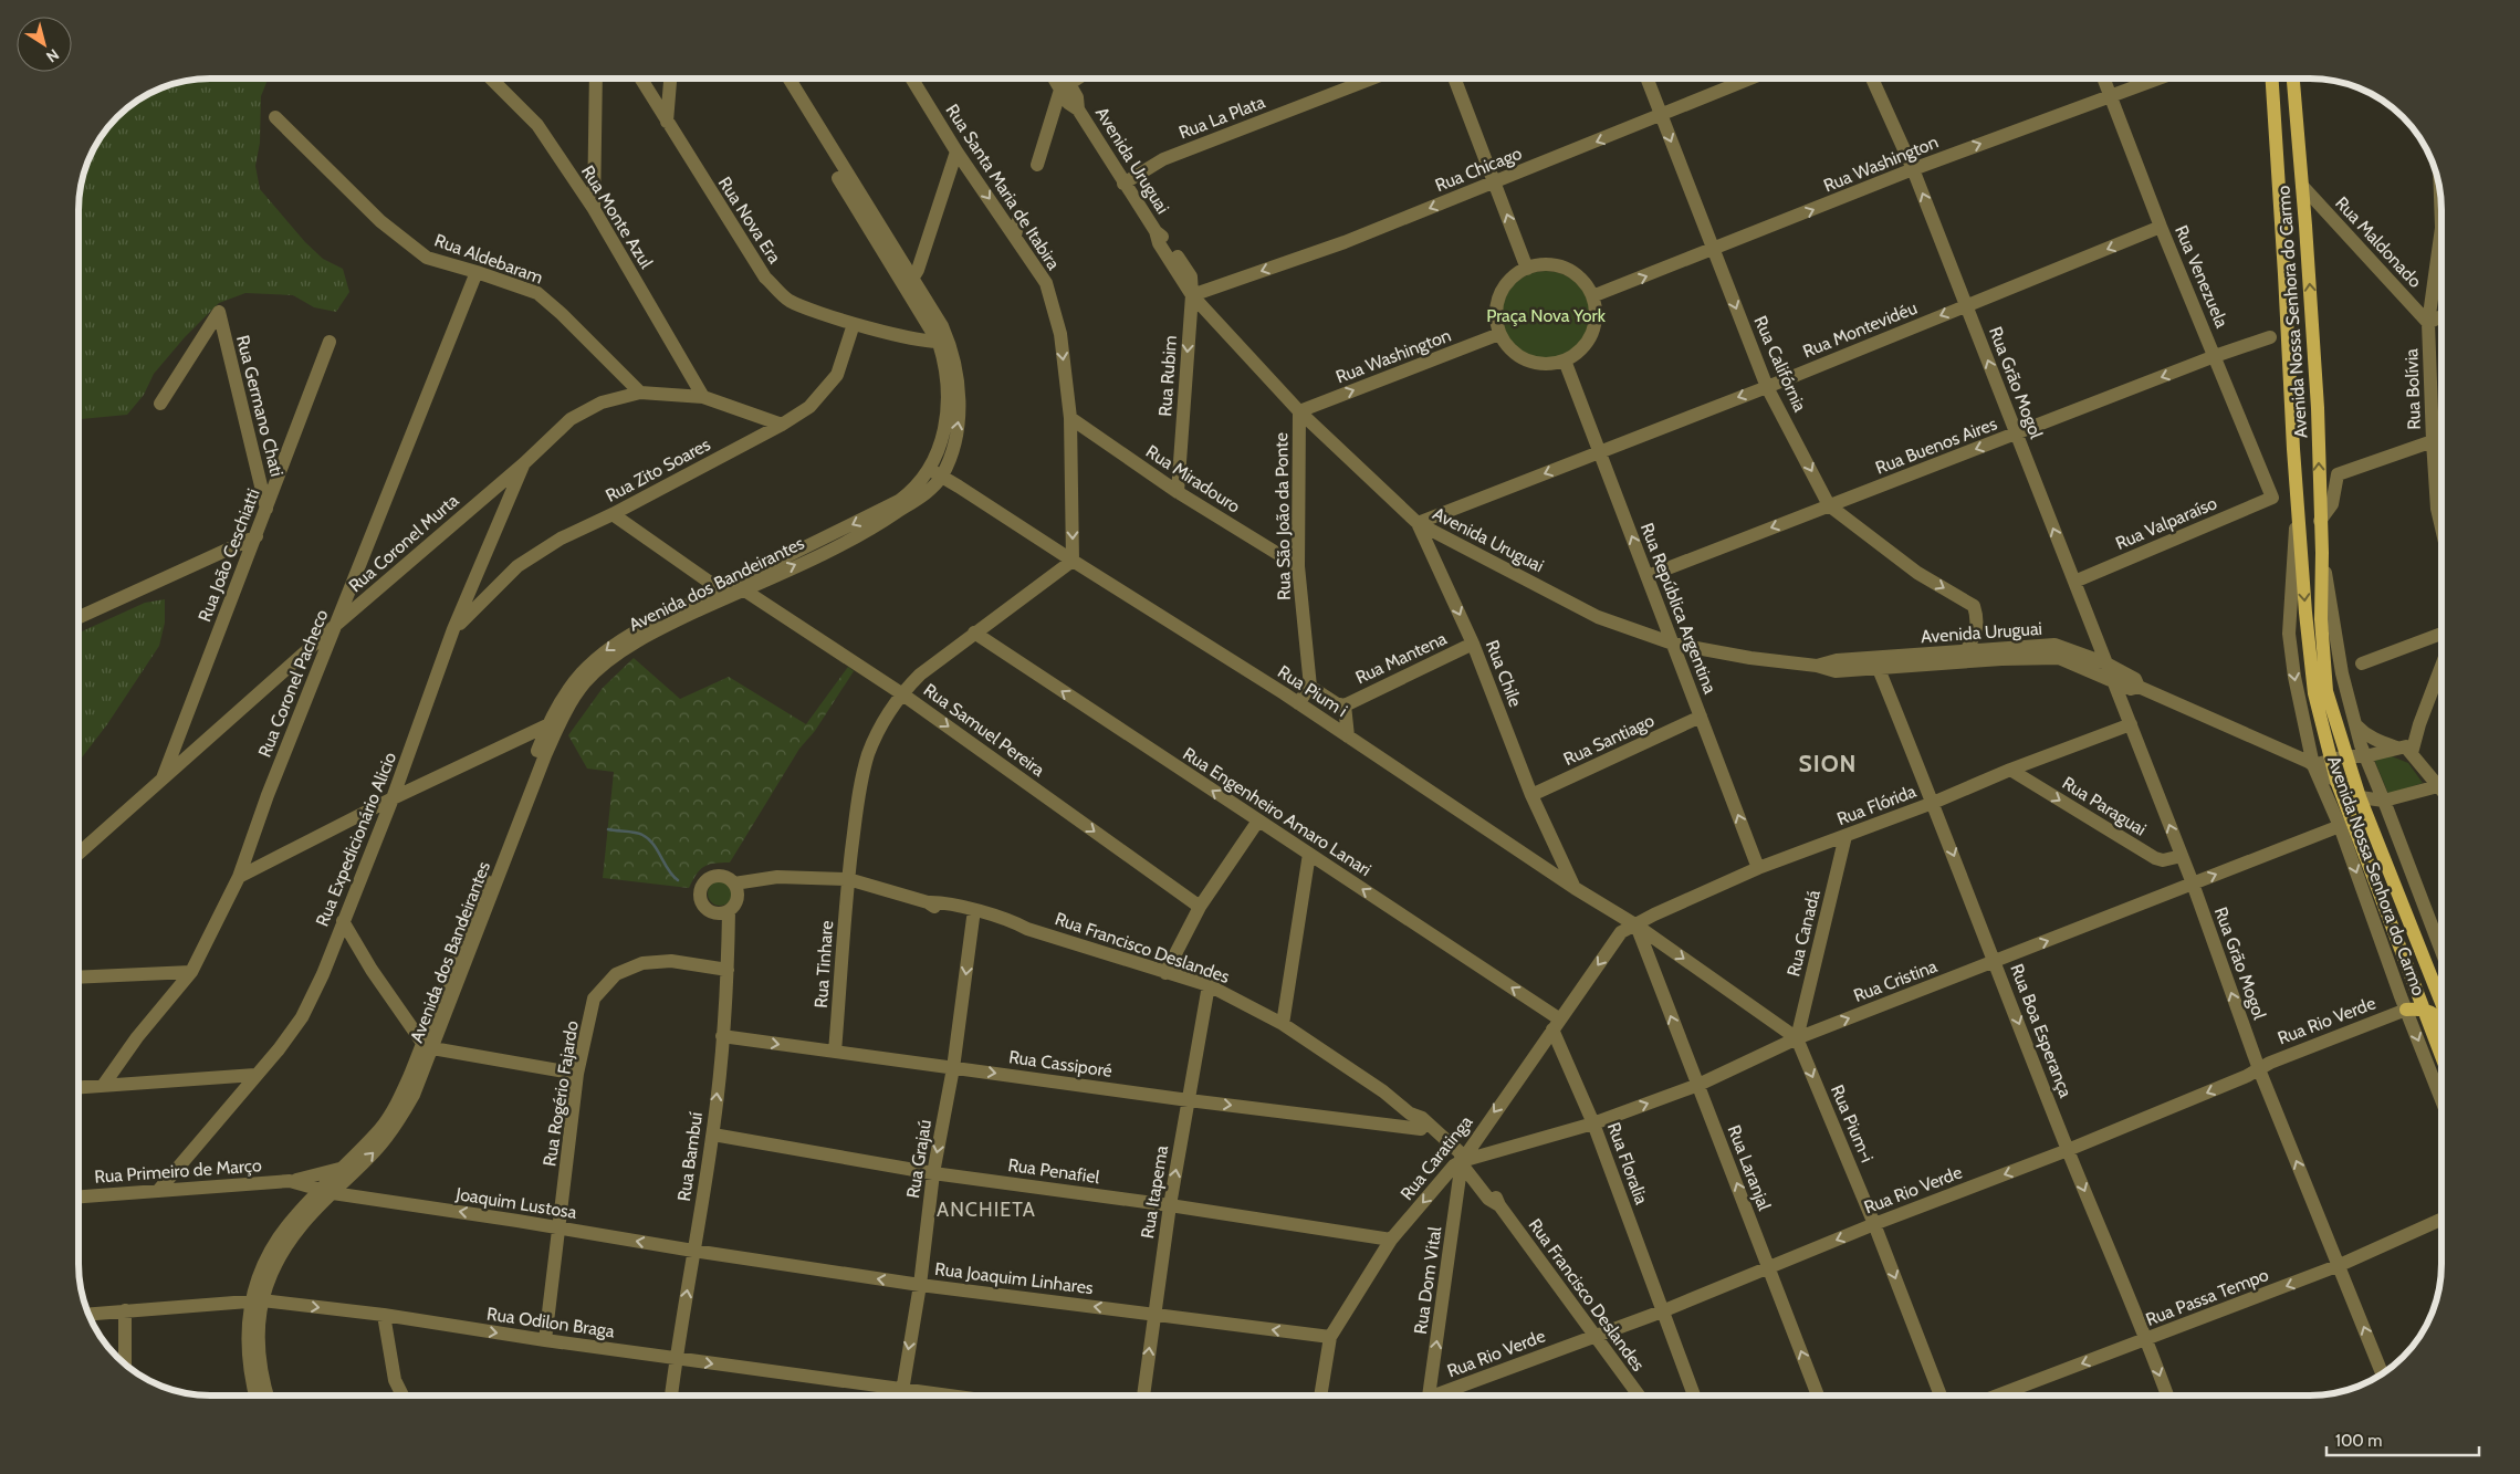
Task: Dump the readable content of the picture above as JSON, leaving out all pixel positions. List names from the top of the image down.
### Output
{
  "streets": {
    "main road": ["Avenida Nossa Senhora do Carmo"],
    "street": [
      "Rua La Plata",
      "Avenida Uruguai",
      "Rua Washington",
      "Rua Chicago",
      "Rua Santa Maria de Itabira",
      "Rua Monte Azul",
      "Rua Nova Era",
      "Rua Maldonado",
      "Rua Aldebaram",
      "Rua Venezuela",
      "Rua Montevidéu",
      "Rua Califórnia",
      "Rua Rubim",
      "Rua Grão Mogol",
      "Rua Bolívia",
      "Rua Germano Chati",
      "Rua Buenos Aires",
      "Rua Zito Soares",
      "Rua Miradouro",
      "Rua São João da Ponte",
      "Rua Valparaíso",
      "Rua Coronel Murta",
      "Rua João Ceschiatti",
      "Avenida dos Bandeirantes",
      "Rua República Argentina",
      "Rua Mantena",
      "Rua Chile",
      "Rua Coronel Pacheco",
      "Rua Pium i",
      "Rua Samuel Pereira",
      "Rua Santiago",
      "Rua Flórida",
      "Rua Paraguai",
      "Rua Engenheiro Amaro Lanari",
      "Rua Expedicionário Alicio",
      "Rua Canadá",
      "Rua Francisco Deslandes",
      "Rua Tinhare",
      "Rua Cristina",
      "Rua Rio Verde",
      "Rua Boa Esperança",
      "Rua Cassiporé",
      "Rua Rogério Fajardo",
      "Rua Pium-i",
      "Rua Bambuí",
      "Rua Caratinga",
      "Rua Grajaú",
      "Rua Floralia",
      "Rua Laranjal",
      "Rua Primeiro de Março",
      "Rua Penafiel",
      "Rua Itapema",
      "Joaquim Lustosa",
      "Rua Joaquim Linhares",
      "Rua Dom Vital",
      "Rua Passa Tempo",
      "Rua Odilon Braga"
    ]
  },
  "crossings": [
    ["Rua La Plata", "Avenida Uruguai"],
    ["Avenida Uruguai", "Rua Washington"],
    ["Avenida Uruguai", "Rua Chicago"],
    ["Avenida Uruguai", "Avenida Nossa Senhora do Carmo"],
    ["Avenida Uruguai", "Rua Montevidéu"],
    ["Avenida Uruguai", "Rua Rubim"],
    ["Avenida Uruguai", "Rua Grão Mogol"],
    ["Avenida Uruguai", "Rua São João da Ponte"],
    ["Avenida Uruguai", "Rua República Argentina"],
    ["Avenida Uruguai", "Rua Chile"],
    ["Avenida Uruguai", "Rua Boa Esperança"],
    ["Rua Washington", "Rua Venezuela"],
    ["Rua Washington", "Rua Califórnia"],
    ["Rua Washington", "Rua Grão Mogol"],
    ["Rua Washington", "Rua São João da Ponte"],
    ["Rua Washington", "Rua República Argentina"],
    ["Rua Chicago", "Rua Califórnia"],
    ["Rua Chicago", "Rua Rubim"],
    ["Rua Santa Maria de Itabira", "Rua Miradouro"],
    ["Rua Santa Maria de Itabira", "Rua Pium i"],
    ["Rua Santa Maria de Itabira", "Rua Tinhare"],
    ["Rua Monte Azul", "Rua Coronel Murta"],
    ["Rua Nova Era", "Rua Zito Soares"],
    ["Rua Nova Era", "Avenida dos Bandeirantes"],
    ["Rua Maldonado", "Avenida Nossa Senhora do Carmo"],
    ["Rua Maldonado", "Rua Bolívia"],
    ["Rua Aldebaram", "Rua Coronel Murta"],
    ["Rua Aldebaram", "Rua Coronel Pacheco"],
    ["Rua Venezuela", "Rua Montevidéu"],
    ["Rua Venezuela", "Rua Buenos Aires"],
    ["Rua Venezuela", "Rua Valparaíso"],
    ["Avenida Nossa Senhora do Carmo", "Rua Cristina"],
    ["Avenida Nossa Senhora do Carmo", "Rua Rio Verde"],
    ["Rua Montevidéu", "Rua Califórnia"],
    ["Rua Montevidéu", "Rua Grão Mogol"],
    ["Rua Montevidéu", "Rua República Argentina"],
    ["Rua Montevidéu", "Rua Chile"],
    ["Rua Califórnia", "Rua Buenos Aires"],
    ["Rua Rubim", "Rua Miradouro"],
    ["Rua Grão Mogol", "Rua Buenos Aires"],
    ["Rua Grão Mogol", "Rua Valparaíso"],
    ["Rua Grão Mogol", "Rua Flórida"],
    ["Rua Grão Mogol", "Rua Paraguai"],
    ["Rua Grão Mogol", "Rua Cristina"],
    ["Rua Grão Mogol", "Rua Rio Verde"],
    ["Rua Grão Mogol", "Rua Passa Tempo"],
    ["Rua Germano Chati", "Rua João Ceschiatti"],
    ["Rua Buenos Aires", "Rua República Argentina"],
    ["Rua Zito Soares", "Rua Coronel Murta"],
    ["Rua Zito Soares", "Rua Expedicionário Alicio"],
    ["Rua Miradouro", "Rua São João da Ponte"],
    ["Rua São João da Ponte", "Rua Mantena"],
    ["Rua Coronel Murta", "Rua João Ceschiatti"],
    ["Rua Coronel Murta", "Rua Coronel Pacheco"],
    ["Rua Coronel Murta", "Rua Expedicionário Alicio"],
    ["Avenida dos Bandeirantes", "Rua Samuel Pereira"],
    ["Avenida dos Bandeirantes", "Rua Primeiro de Março"],
    ["Avenida dos Bandeirantes", "Joaquim Lustosa"],
    ["Avenida dos Bandeirantes", "Rua Odilon Braga"],
    ["Rua República Argentina", "Rua Santiago"],
    ["Rua República Argentina", "Rua Flórida"],
    ["Rua Mantena", "Rua Chile"],
    ["Rua Mantena", "Rua Pium i"],
    ["Rua Chile", "Rua Pium i"],
    ["Rua Chile", "Rua Santiago"],
    ["Rua Pium i", "Rua Flórida"],
    ["Rua Pium i", "Rua Tinhare"],
    ["Rua Pium i", "Rua Caratinga"],
    ["Rua Pium i", "Rua Laranjal"],
    ["Rua Samuel Pereira", "Rua Tinhare"],
    ["Rua Flórida", "Rua Paraguai"],
    ["Rua Flórida", "Rua Canadá"],
    ["Rua Flórida", "Rua Boa Esperança"],
    ["Rua Flórida", "Rua Caratinga"],
    ["Rua Flórida", "Rua Laranjal"],
    ["Rua Engenheiro Amaro Lanari", "Rua Tinhare"],
    ["Rua Engenheiro Amaro Lanari", "Rua Caratinga"],
    ["Rua Engenheiro Amaro Lanari", "Rua Floralia"],
    ["Rua Expedicionário Alicio", "Rua Primeiro de Março"],
    ["Rua Canadá", "Rua Cristina"],
    ["Rua Canadá", "Rua Pium-i"],
    ["Rua Francisco Deslandes", "Rua Tinhare"],
    ["Rua Francisco Deslandes", "Rua Cristina"],
    ["Rua Francisco Deslandes", "Rua Rio Verde"],
    ["Rua Francisco Deslandes", "Rua Cassiporé"],
    ["Rua Francisco Deslandes", "Rua Bambuí"],
    ["Rua Francisco Deslandes", "Rua Caratinga"],
    ["Rua Francisco Deslandes", "Rua Grajaú"],
    ["Rua Francisco Deslandes", "Rua Itapema"],
    ["Rua Francisco Deslandes", "Rua Dom Vital"],
    ["Rua Tinhare", "Rua Cassiporé"],
    ["Rua Cristina", "Rua Boa Esperança"],
    ["Rua Cristina", "Rua Pium-i"],
    ["Rua Cristina", "Rua Caratinga"],
    ["Rua Cristina", "Rua Floralia"],
    ["Rua Cristina", "Rua Laranjal"],
    ["Rua Cristina", "Rua Dom Vital"],
    ["Rua Rio Verde", "Rua Boa Esperança"],
    ["Rua Rio Verde", "Rua Pium-i"],
    ["Rua Rio Verde", "Rua Floralia"],
    ["Rua Rio Verde", "Rua Laranjal"],
    ["Rua Boa Esperança", "Rua Passa Tempo"],
    ["Rua Cassiporé", "Rua Bambuí"],
    ["Rua Cassiporé", "Rua Grajaú"],
    ["Rua Cassiporé", "Rua Itapema"],
    ["Rua Rogério Fajardo", "Rua Bambuí"],
    ["Rua Rogério Fajardo", "Joaquim Lustosa"],
    ["Rua Rogério Fajardo", "Rua Odilon Braga"],
    ["Rua Bambuí", "Rua Penafiel"],
    ["Rua Bambuí", "Joaquim Lustosa"],
    ["Rua Bambuí", "Rua Joaquim Linhares"],
    ["Rua Bambuí", "Rua Odilon Braga"],
    ["Rua Caratinga", "Rua Floralia"],
    ["Rua Caratinga", "Rua Laranjal"],
    ["Rua Caratinga", "Rua Penafiel"],
    ["Rua Caratinga", "Rua Joaquim Linhares"],
    ["Rua Caratinga", "Rua Dom Vital"],
    ["Rua Grajaú", "Rua Penafiel"],
    ["Rua Grajaú", "Rua Joaquim Linhares"],
    ["Rua Primeiro de Março", "Joaquim Lustosa"],
    ["Rua Penafiel", "Rua Itapema"],
    ["Rua Itapema", "Rua Joaquim Linhares"],
    ["Joaquim Lustosa", "Rua Joaquim Linhares"]
  ],
  "one_way": [
    "Rua Washington",
    "Rua Chicago",
    "Rua Santa Maria de Itabira",
    "Rua Montevidéu",
    "Rua Califórnia",
    "Rua Rubim",
    "Rua Grão Mogol",
    "Rua Buenos Aires",
    "Rua República Argentina",
    "Rua Samuel Pereira",
    "Rua Paraguai",
    "Rua Engenheiro Amaro Lanari",
    "Rua Cristina",
    "Rua Rio Verde",
    "Rua Boa Esperança",
    "Rua Cassiporé",
    "Rua Pium-i",
    "Rua Bambuí",
    "Rua Caratinga",
    "Rua Grajaú",
    "Rua Laranjal",
    "Rua Itapema",
    "Joaquim Lustosa",
    "Rua Joaquim Linhares",
    "Rua Dom Vital",
    "Rua Passa Tempo",
    "Rua Odilon Braga"
  ],
  "districts": ["SION", "ANCHIETA"],
  "parks": ["Praça Nova York"],
  "scale_bar": "100 m",
  "north": "bottom right"
}
